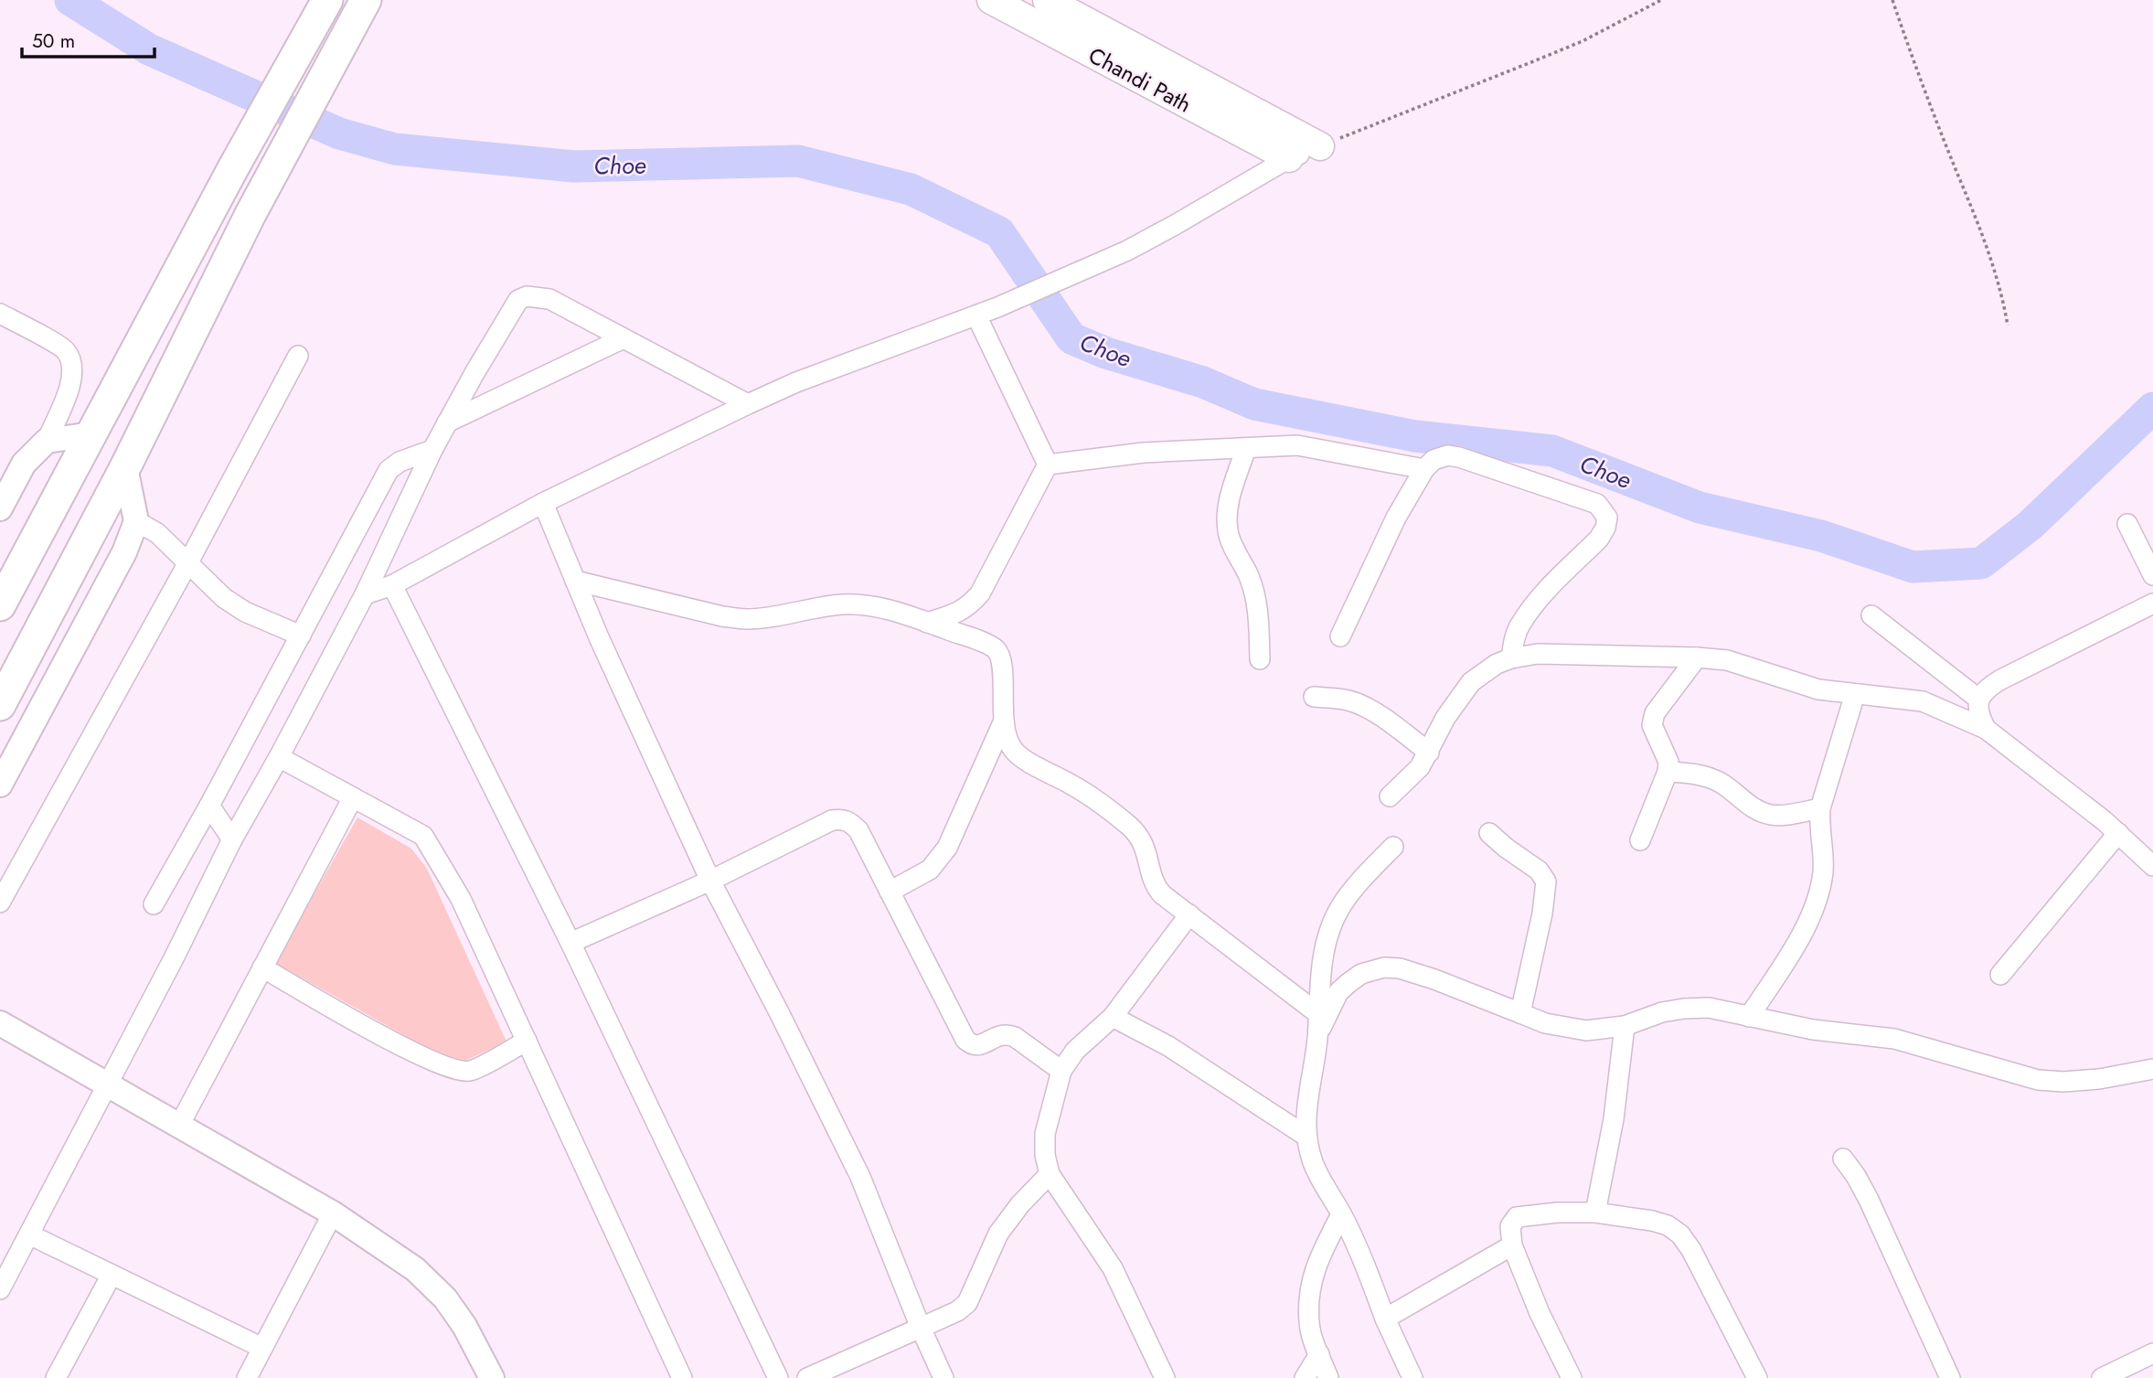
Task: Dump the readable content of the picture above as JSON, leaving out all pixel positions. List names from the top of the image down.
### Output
{
  "streets": {
    "main road": ["Chandi Path"]
  },
  "water": ["Choe"],
  "scale_bar": "50 m"
}
